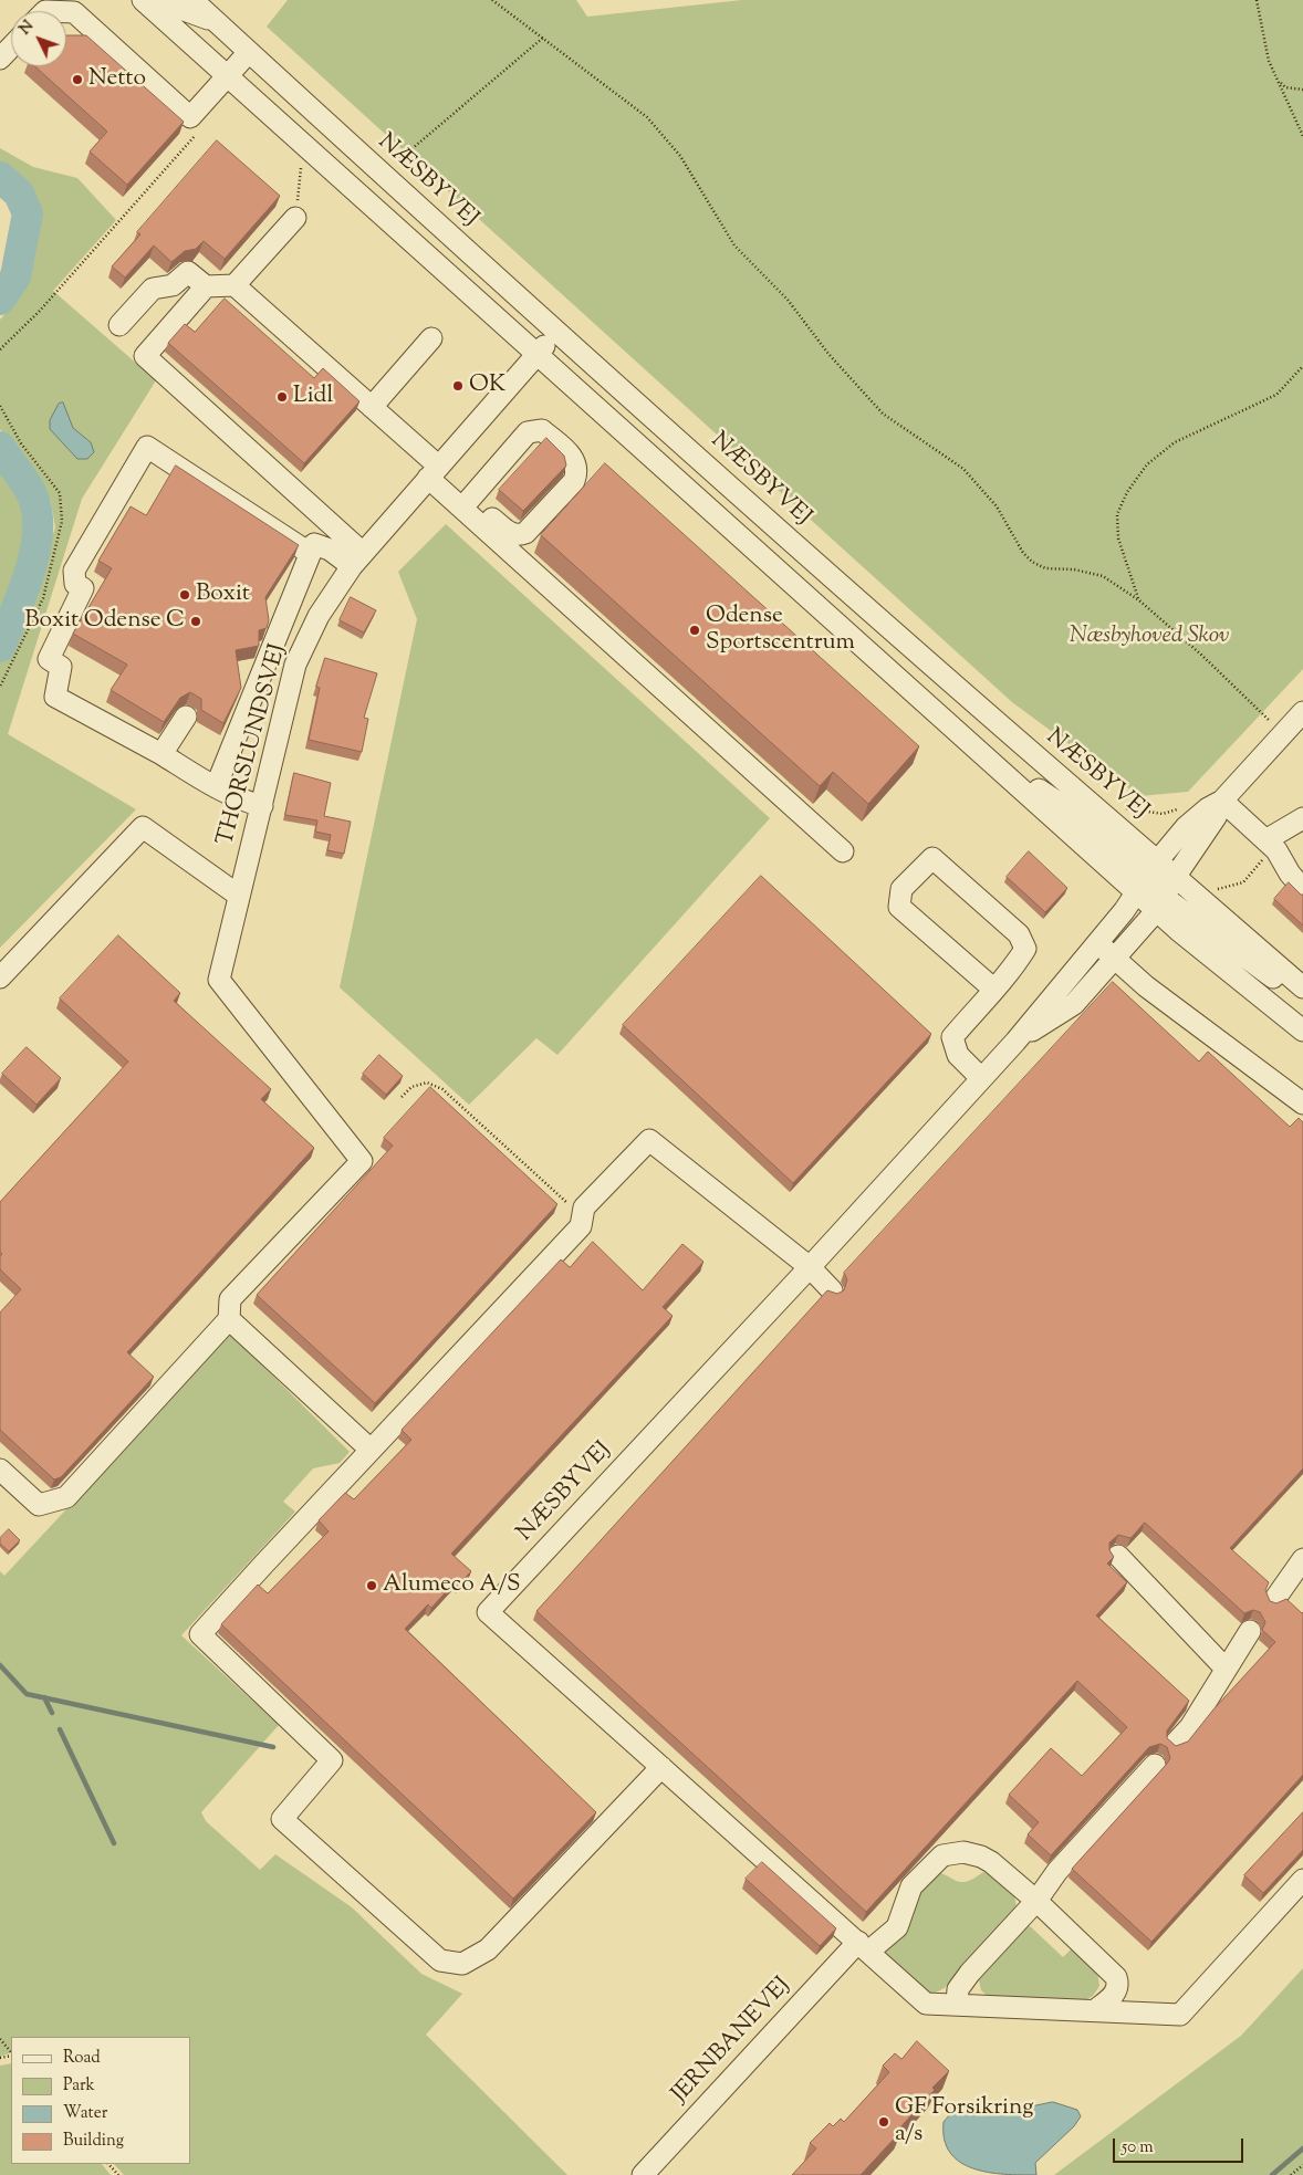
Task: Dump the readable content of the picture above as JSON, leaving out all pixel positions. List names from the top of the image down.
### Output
{
  "streets": {
    "street": ["NÆSBYVEJ", "THORSLUNDSVEJ", "JERNBANEVEJ"]
  },
  "crossings": [
    ["NÆSBYVEJ", "THORSLUNDSVEJ"],
    ["NÆSBYVEJ", "JERNBANEVEJ"]
  ],
  "parks": ["Næsbyhoved Skov"],
  "places": [
    "Netto",
    "OK",
    "Lidl",
    "Boxit",
    "Boxit Odense C",
    "Odense Sportscentrum",
    "Alumeco A/S",
    "GF Forsikring a/s"
  ],
  "legend": [
    "Road",
    "Park",
    "Water",
    "Building"
  ],
  "scale_bar": "50 m",
  "north": "top left"
}
